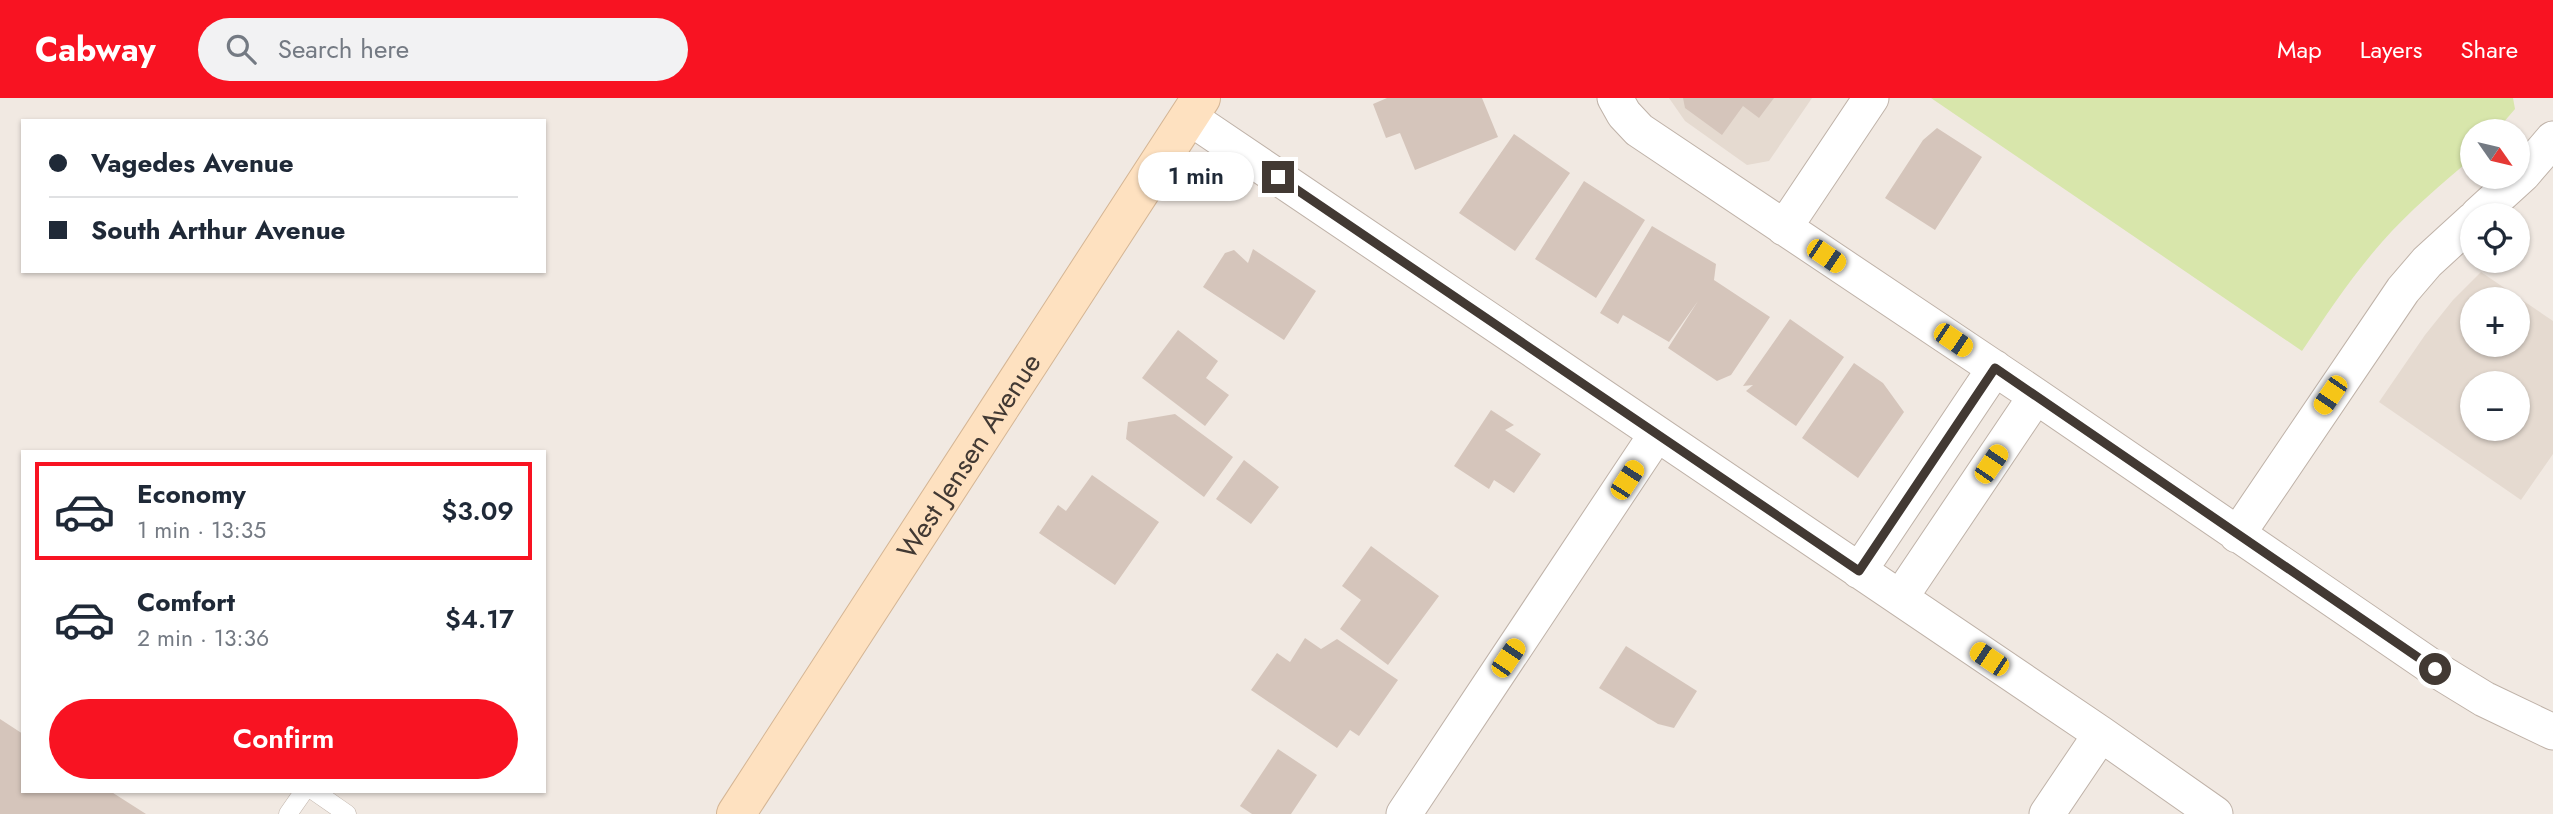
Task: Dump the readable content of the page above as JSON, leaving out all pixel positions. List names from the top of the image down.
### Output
{
  "streets": {
    "street": ["West Jensen Avenue"]
  },
  "north": "bottom right",
  "page": {
    "header": "Cabway",
    "search": "Search here",
    "nav": ["Map", "Layers", "Share"],
    "map_buttons": ["+", "−"],
    "banner": ["Vagedes Avenue", "South Arthur Avenue"],
    "bubble": "1 min",
    "list": [
      {
        "name": "Economy",
        "note": "1 min · 13:35",
        "value": "$3.09"
      },
      {
        "name": "Comfort",
        "note": "2 min · 13:36",
        "value": "$4.17"
      }
    ],
    "buttons": "Confirm"
  }
}
